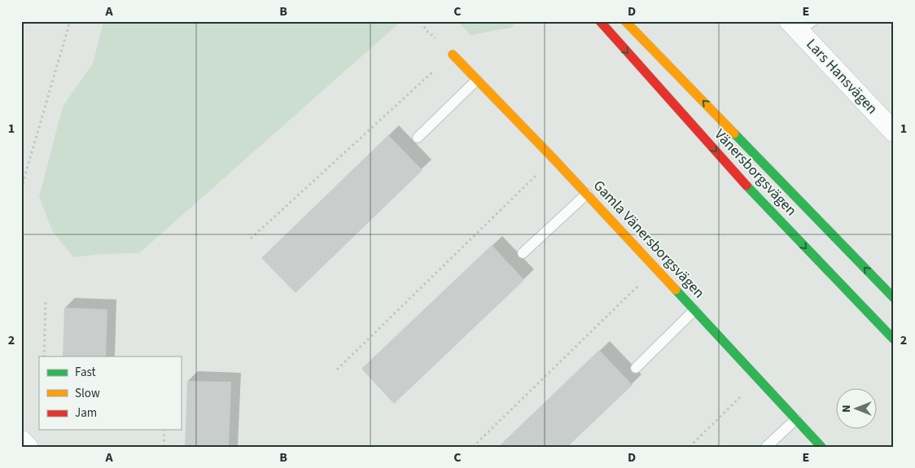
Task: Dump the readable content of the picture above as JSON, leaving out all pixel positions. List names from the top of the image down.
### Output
{
  "streets": {
    "main road": ["Vänersborgsvägen", "Gamla Vänersborgsvägen"],
    "street": ["Lars Hansvägen"]
  },
  "legend": ["Fast", "Slow", "Jam"],
  "north": "left",
  "grid": {
    "columns": [
      "A",
      "B",
      "C",
      "D",
      "E"
    ],
    "rows": ["1", "2"]
  }
}
